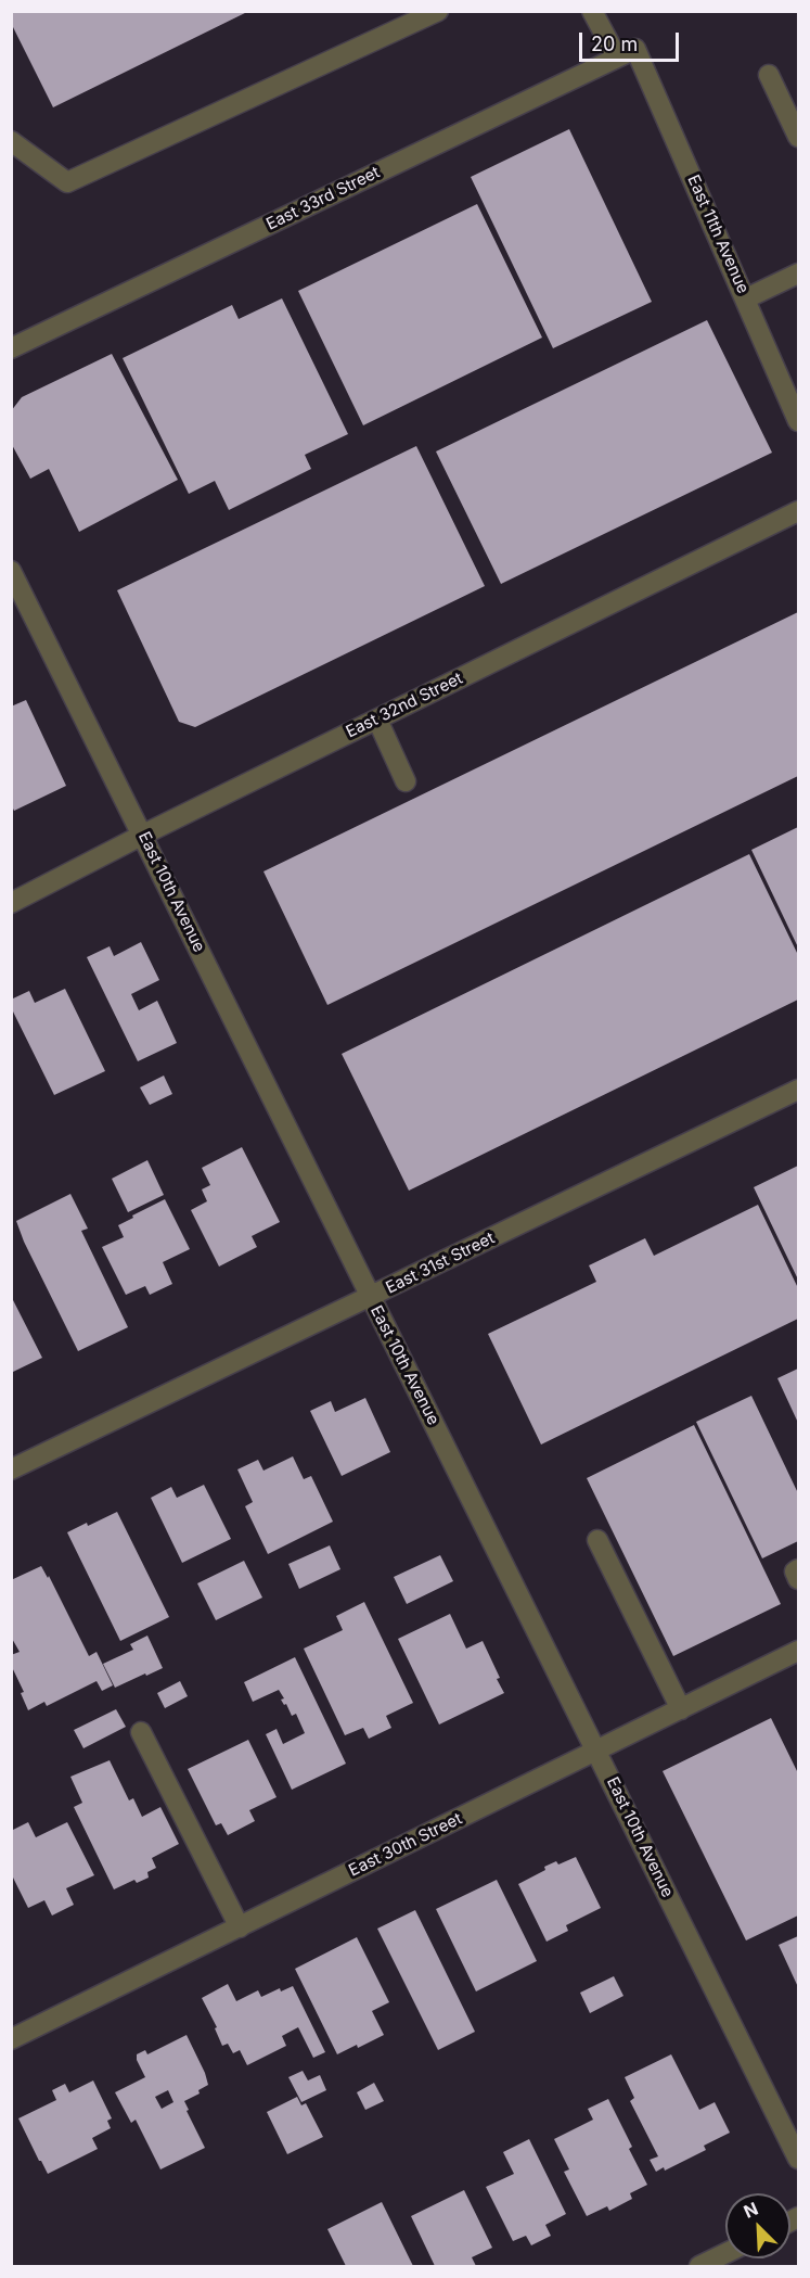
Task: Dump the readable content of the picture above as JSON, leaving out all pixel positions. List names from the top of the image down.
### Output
{
  "streets": {
    "street": [
      "East 33rd Street",
      "East 11th Avenue",
      "East 32nd Street",
      "East 10th Avenue",
      "East 31st Street",
      "East 30th Street"
    ]
  },
  "crossings": [
    ["East 33rd Street", "East 11th Avenue"],
    ["East 32nd Street", "East 10th Avenue"],
    ["East 10th Avenue", "East 31st Street"],
    ["East 10th Avenue", "East 30th Street"]
  ],
  "scale_bar": "20 m",
  "north": "top left"
}
